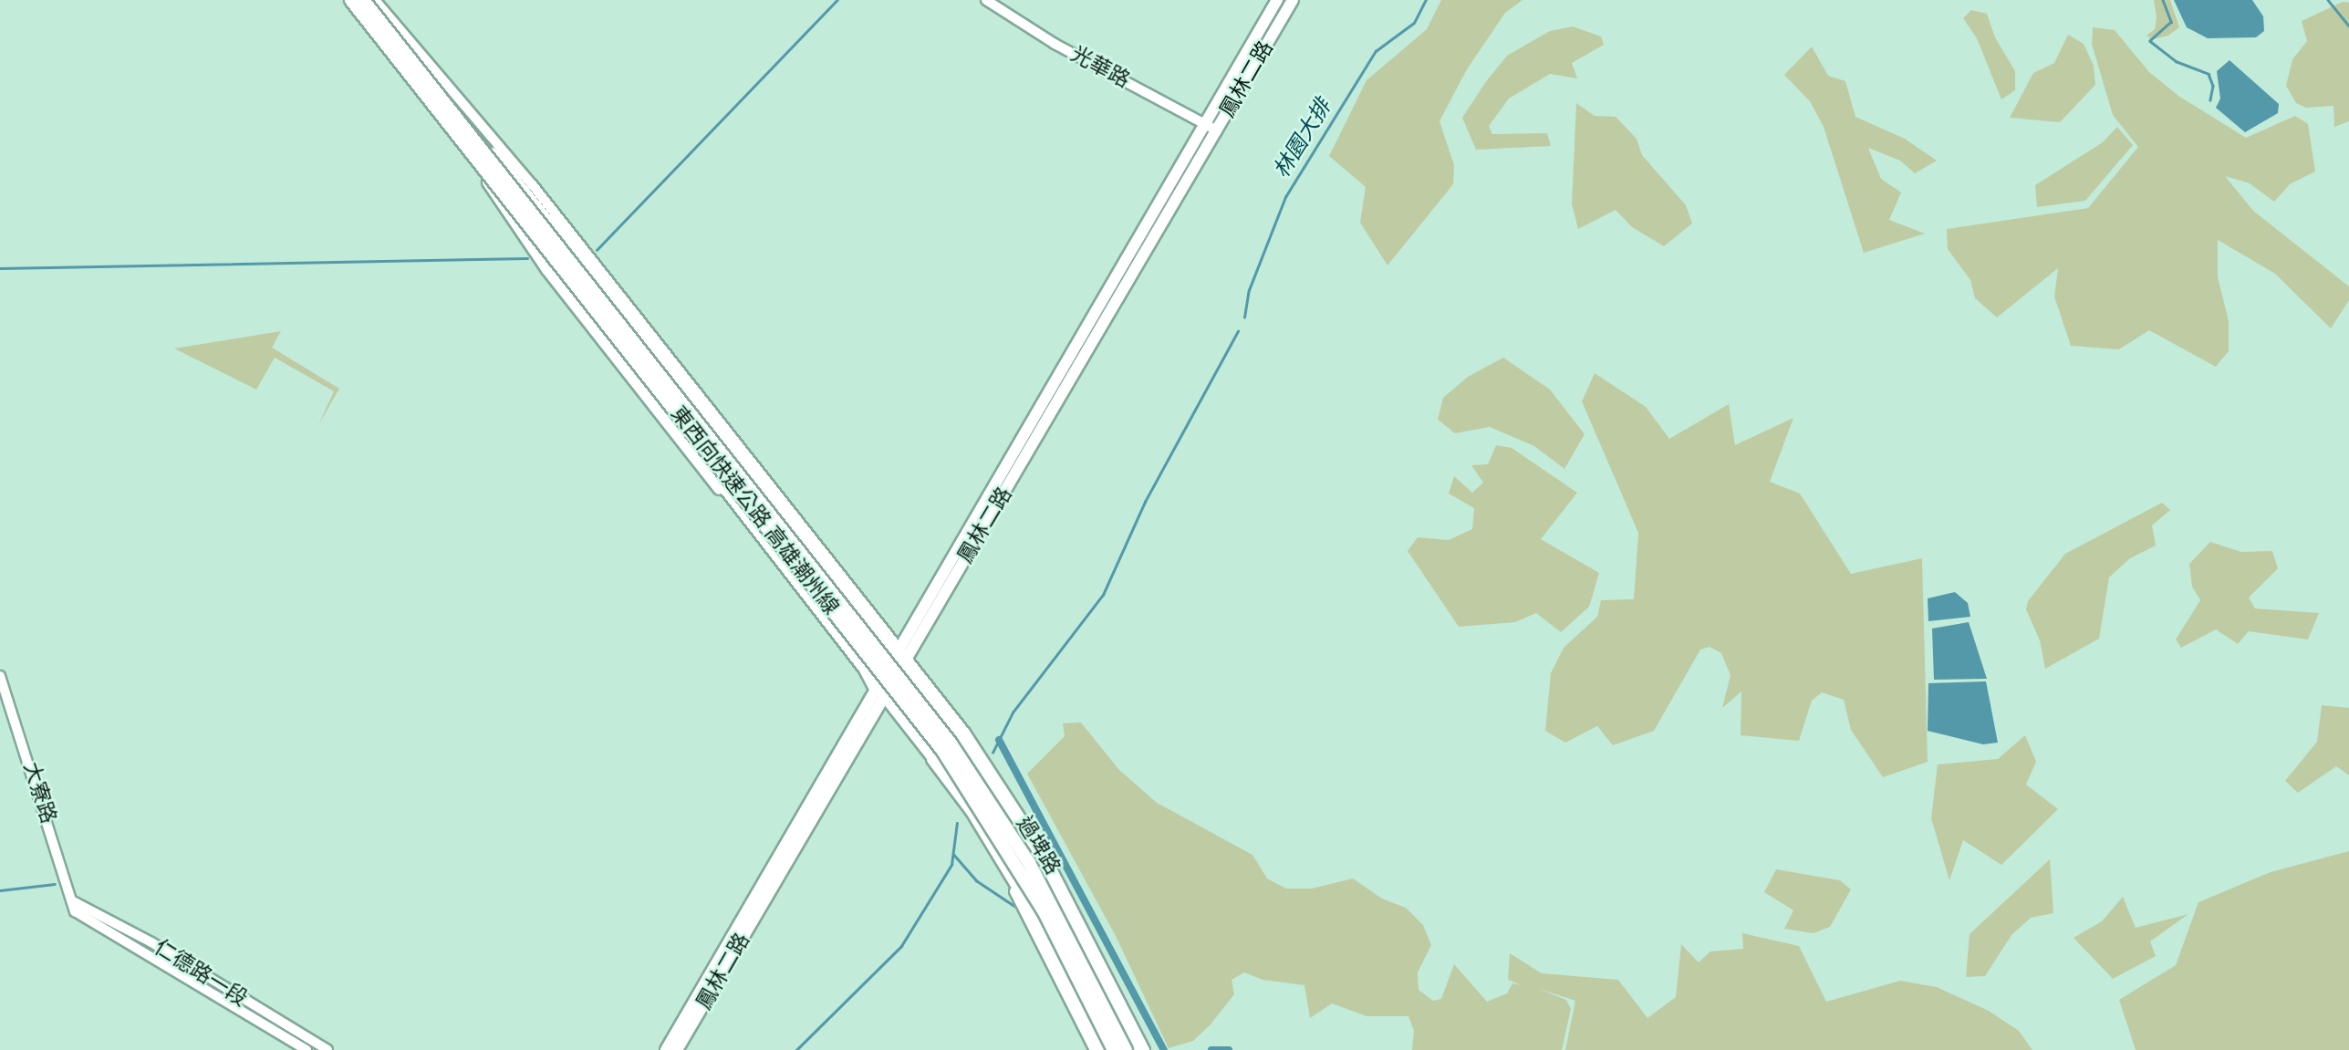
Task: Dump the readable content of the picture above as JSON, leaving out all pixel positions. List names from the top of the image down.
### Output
{
  "streets": {
    "highway": ["東西向快速公路 高雄潮州線"],
    "main road": ["鳳林二路", "過埤路"],
    "street": ["光華路", "大寮路", "仁德路一段"]
  },
  "crossings": [
    ["光華路", "鳳林二路"],
    ["鳳林二路", "過埤路"],
    ["大寮路", "仁德路一段"]
  ],
  "water": ["林園大排"]
}
